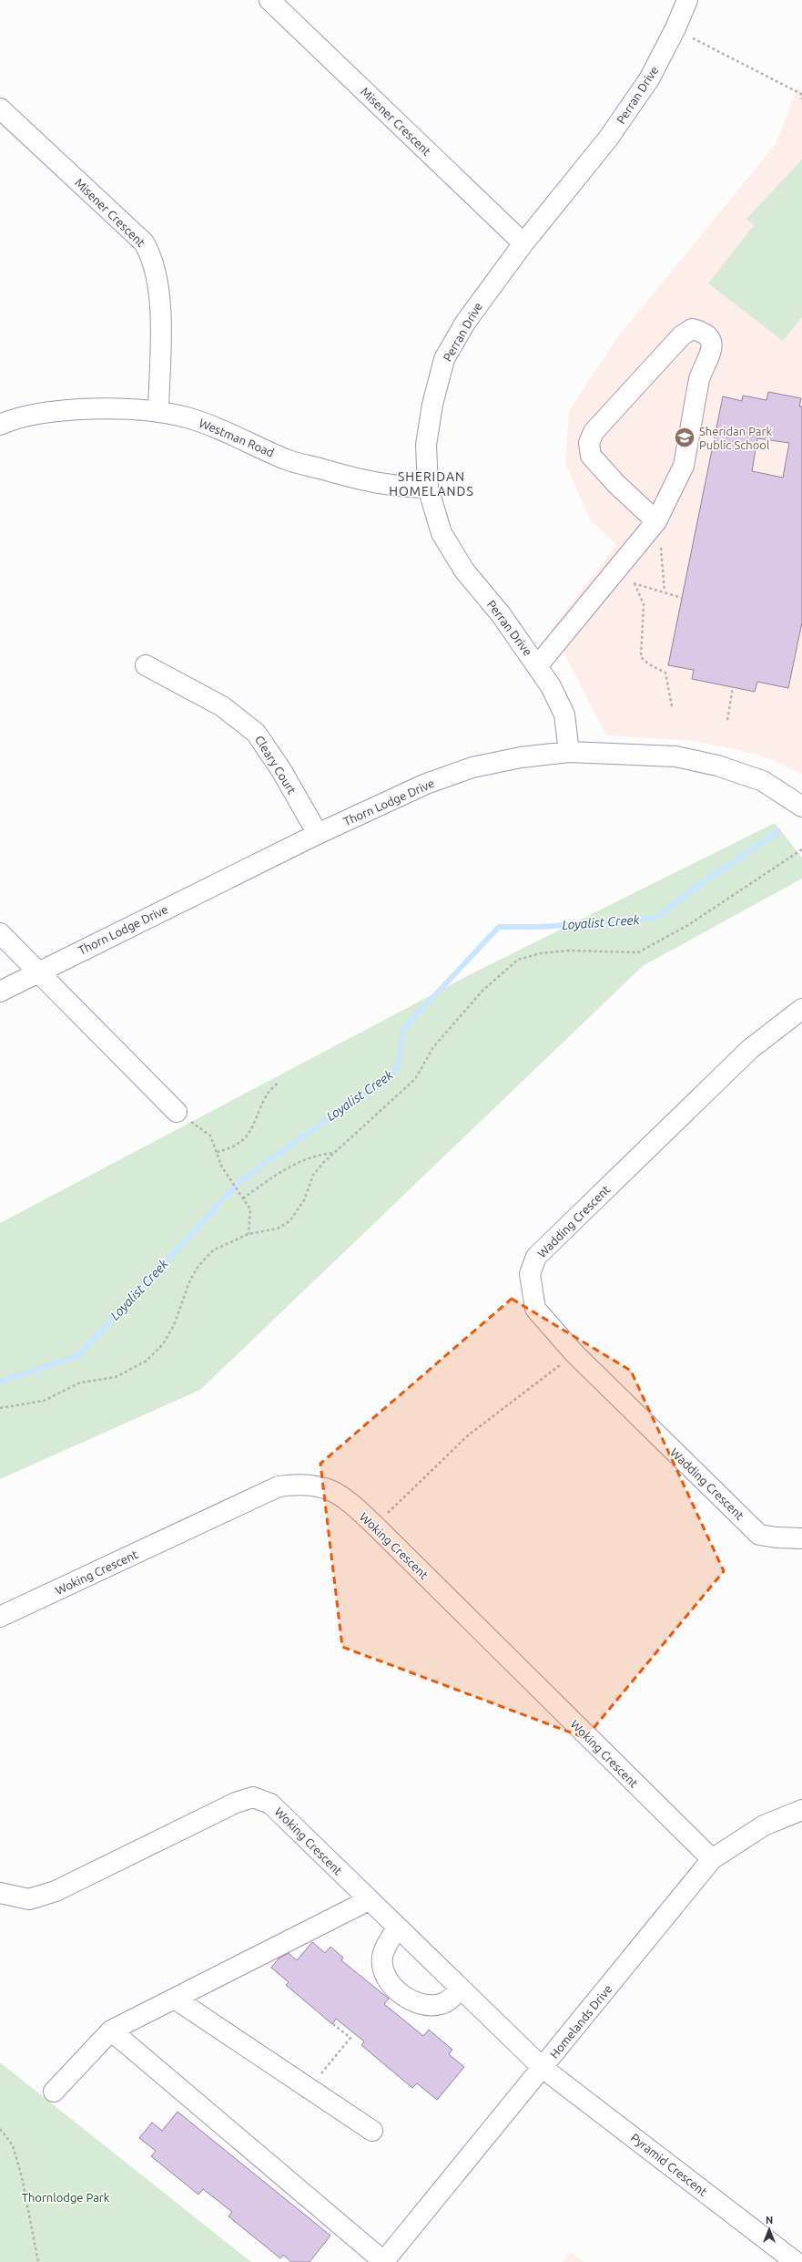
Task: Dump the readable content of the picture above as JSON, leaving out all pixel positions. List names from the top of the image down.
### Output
{
  "streets": {
    "street": [
      "Perran Drive",
      "Misener Crescent",
      "Westman Road",
      "Cleary Court",
      "Thorn Lodge Drive",
      "Wadding Crescent",
      "Woking Crescent",
      "Homelands Drive",
      "Pyramid Crescent"
    ]
  },
  "crossings": [
    ["Perran Drive", "Misener Crescent"],
    ["Perran Drive", "Westman Road"],
    ["Perran Drive", "Thorn Lodge Drive"],
    ["Misener Crescent", "Westman Road"],
    ["Cleary Court", "Thorn Lodge Drive"],
    ["Woking Crescent", "Homelands Drive"],
    ["Woking Crescent", "Pyramid Crescent"],
    ["Homelands Drive", "Pyramid Crescent"]
  ],
  "districts": ["SHERIDAN HOMELANDS"],
  "water": ["Loyalist Creek"],
  "parks": ["Thornlodge Park"],
  "places": {
    "school or university": ["Sheridan Park Public School"]
  },
  "north": "top"
}
